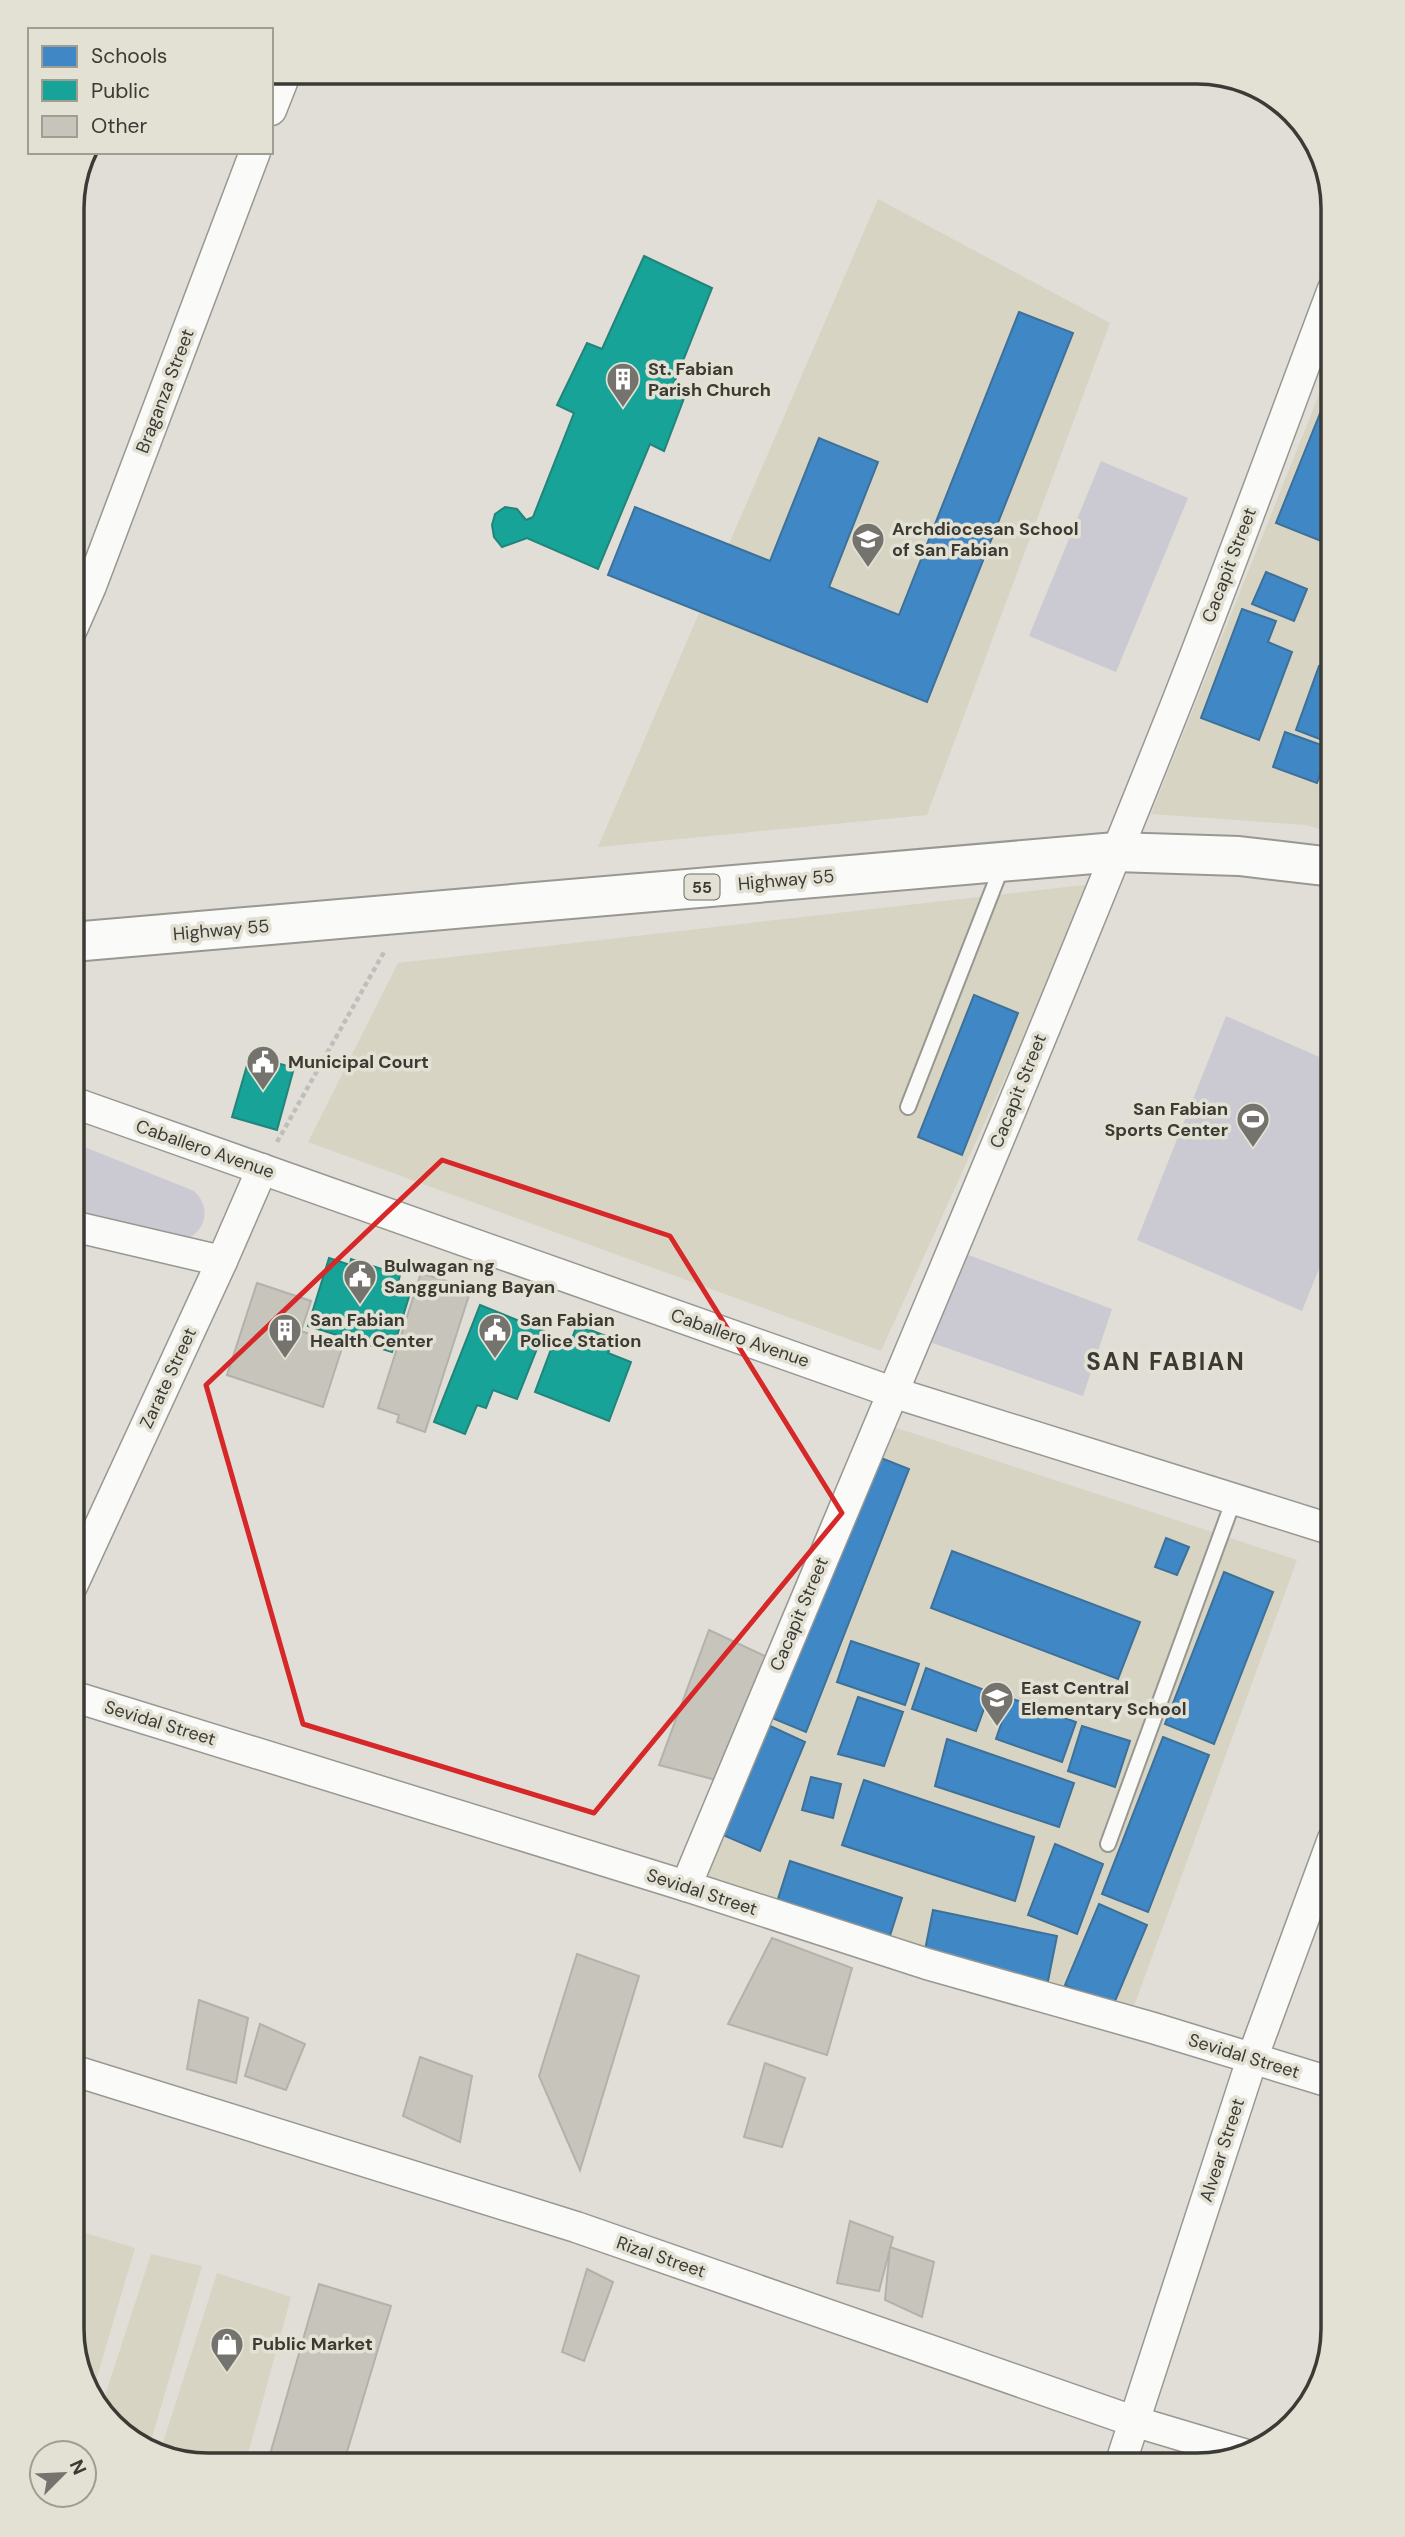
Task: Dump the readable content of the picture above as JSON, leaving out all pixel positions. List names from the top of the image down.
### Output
{
  "streets": {
    "highway": ["Highway 55", "55"],
    "street": [
      "Braganza Street",
      "Cacapit Street",
      "Caballero Avenue",
      "Zarate Street",
      "Sevidal Street",
      "Alvear Street",
      "Rizal Street"
    ]
  },
  "crossings": [
    ["Cacapit Street", "Highway 55"],
    ["Cacapit Street", "Caballero Avenue"],
    ["Cacapit Street", "Sevidal Street"],
    ["Caballero Avenue", "Zarate Street"],
    ["Sevidal Street", "Alvear Street"],
    ["Alvear Street", "Rizal Street"]
  ],
  "districts": ["SAN FABIAN"],
  "places": {
    "building": ["St. Fabian Parish Church", "San Fabian Health Center"],
    "school or university": ["Archdiocesan School of San Fabian", "East Central Elementary School"],
    "public building": ["Municipal Court", "Bulwagan ng Sangguniang Bayan", "San Fabian Police Station"],
    "sports": ["San Fabian Sports Center"],
    "shop": ["Public Market"]
  },
  "legend": ["Schools", "Public", "Other"],
  "north": "top right"
}
